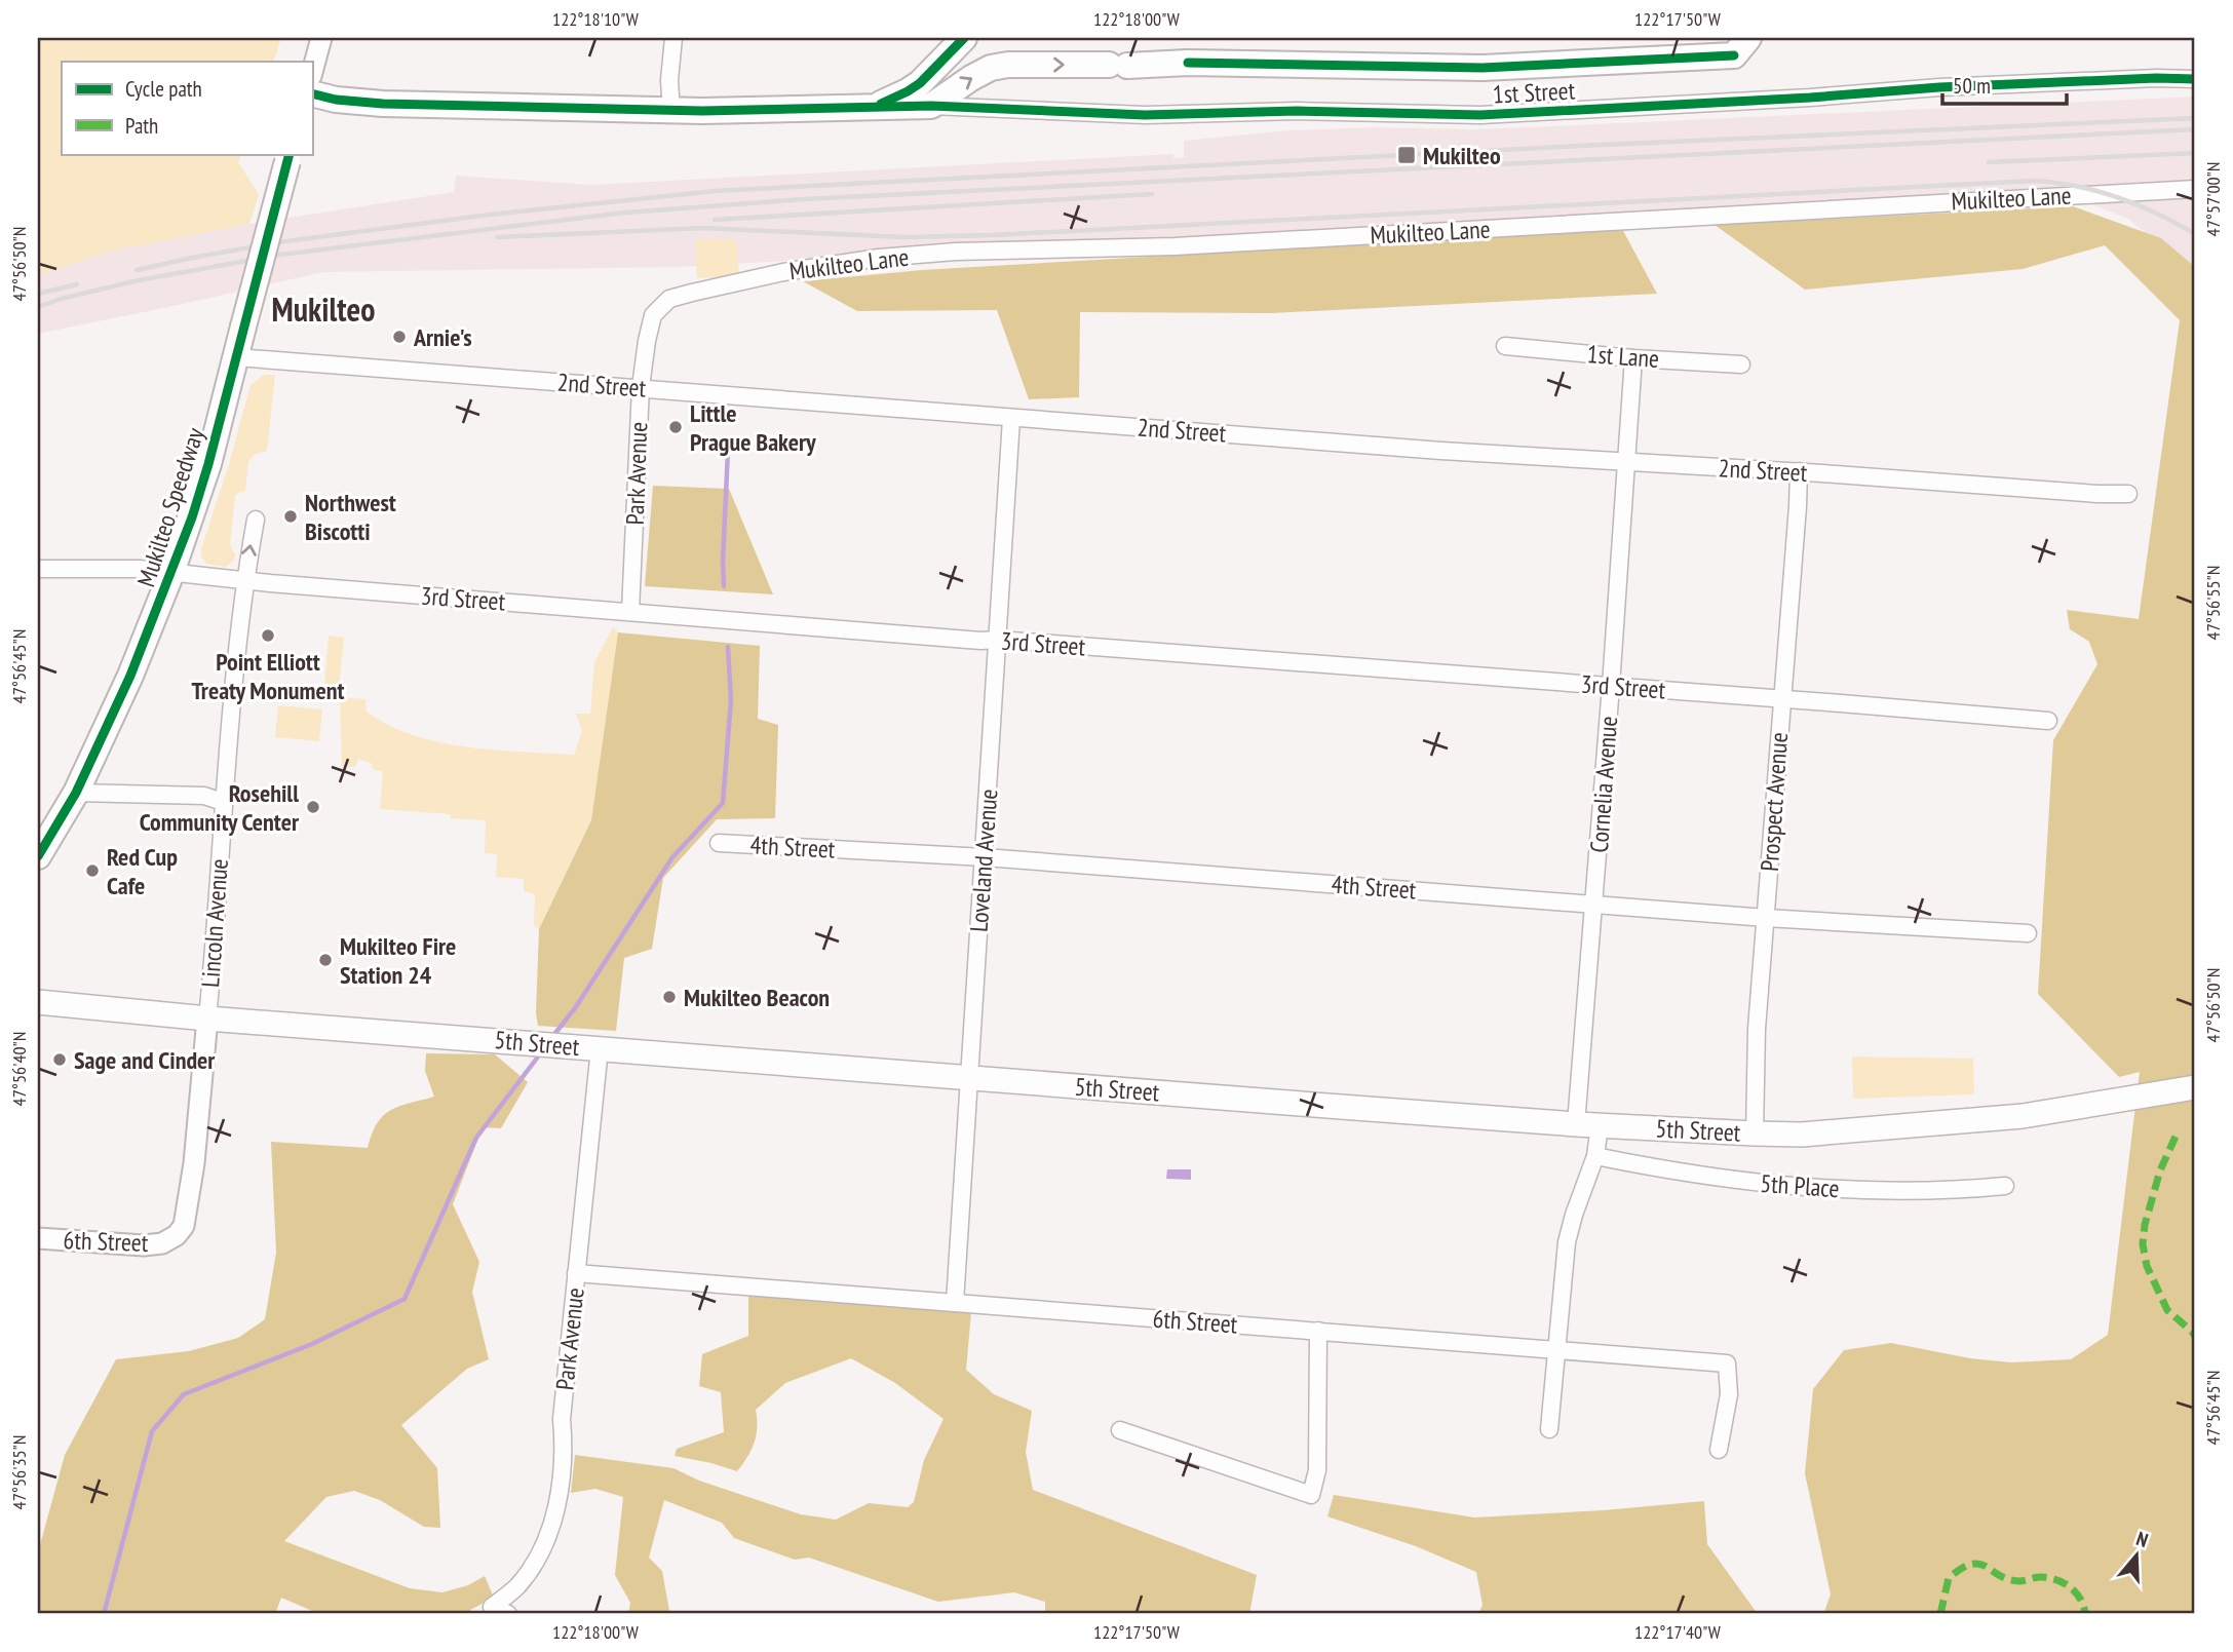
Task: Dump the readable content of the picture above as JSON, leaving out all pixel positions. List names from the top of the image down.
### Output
{
  "streets": {
    "main road": ["1st Street", "Mukilteo Speedway", "5th Street"],
    "street": [
      "Mukilteo Lane",
      "1st Lane",
      "2nd Street",
      "Park Avenue",
      "3rd Street",
      "Cornelia Avenue",
      "Prospect Avenue",
      "4th Street",
      "Loveland Avenue",
      "Lincoln Avenue",
      "5th Place",
      "6th Street"
    ]
  },
  "crossings": [
    ["Mukilteo Lane", "Park Avenue"],
    ["1st Lane", "Cornelia Avenue"],
    ["2nd Street", "Park Avenue"],
    ["2nd Street", "Mukilteo Speedway"],
    ["2nd Street", "Cornelia Avenue"],
    ["2nd Street", "Prospect Avenue"],
    ["2nd Street", "Loveland Avenue"],
    ["Park Avenue", "3rd Street"],
    ["Park Avenue", "5th Street"],
    ["Park Avenue", "6th Street"],
    ["Mukilteo Speedway", "3rd Street"],
    ["3rd Street", "Cornelia Avenue"],
    ["3rd Street", "Prospect Avenue"],
    ["3rd Street", "Loveland Avenue"],
    ["3rd Street", "Lincoln Avenue"],
    ["Cornelia Avenue", "4th Street"],
    ["Cornelia Avenue", "5th Street"],
    ["Cornelia Avenue", "5th Place"],
    ["Cornelia Avenue", "6th Street"],
    ["Prospect Avenue", "4th Street"],
    ["Prospect Avenue", "5th Street"],
    ["4th Street", "Loveland Avenue"],
    ["Loveland Avenue", "5th Street"],
    ["Loveland Avenue", "6th Street"],
    ["Lincoln Avenue", "5th Street"],
    ["Lincoln Avenue", "6th Street"]
  ],
  "districts": ["Mukilteo"],
  "places": {
    "transit": ["Mukilteo"],
    "other": [
      "Arnie's",
      "Little Prague Bakery",
      "Northwest Biscotti",
      "Point Elliott Treaty Monument",
      "Rosehill Community Center",
      "Red Cup Cafe",
      "Mukilteo Fire Station 24",
      "Mukilteo Beacon",
      "Sage and Cinder"
    ]
  },
  "legend": ["Cycle path", "Path"],
  "scale_bar": "50 m",
  "north": "top",
  "coordinates": [
    "122°18'10\"W",
    "122°18'00\"W",
    "122°17'50\"W",
    "47°57'00\"N",
    "47°56'50\"N",
    "47°56'55\"N",
    "47°56'45\"N",
    "47°56'40\"N",
    "47°56'35\"N",
    "122°17'40\"W"
  ]
}
